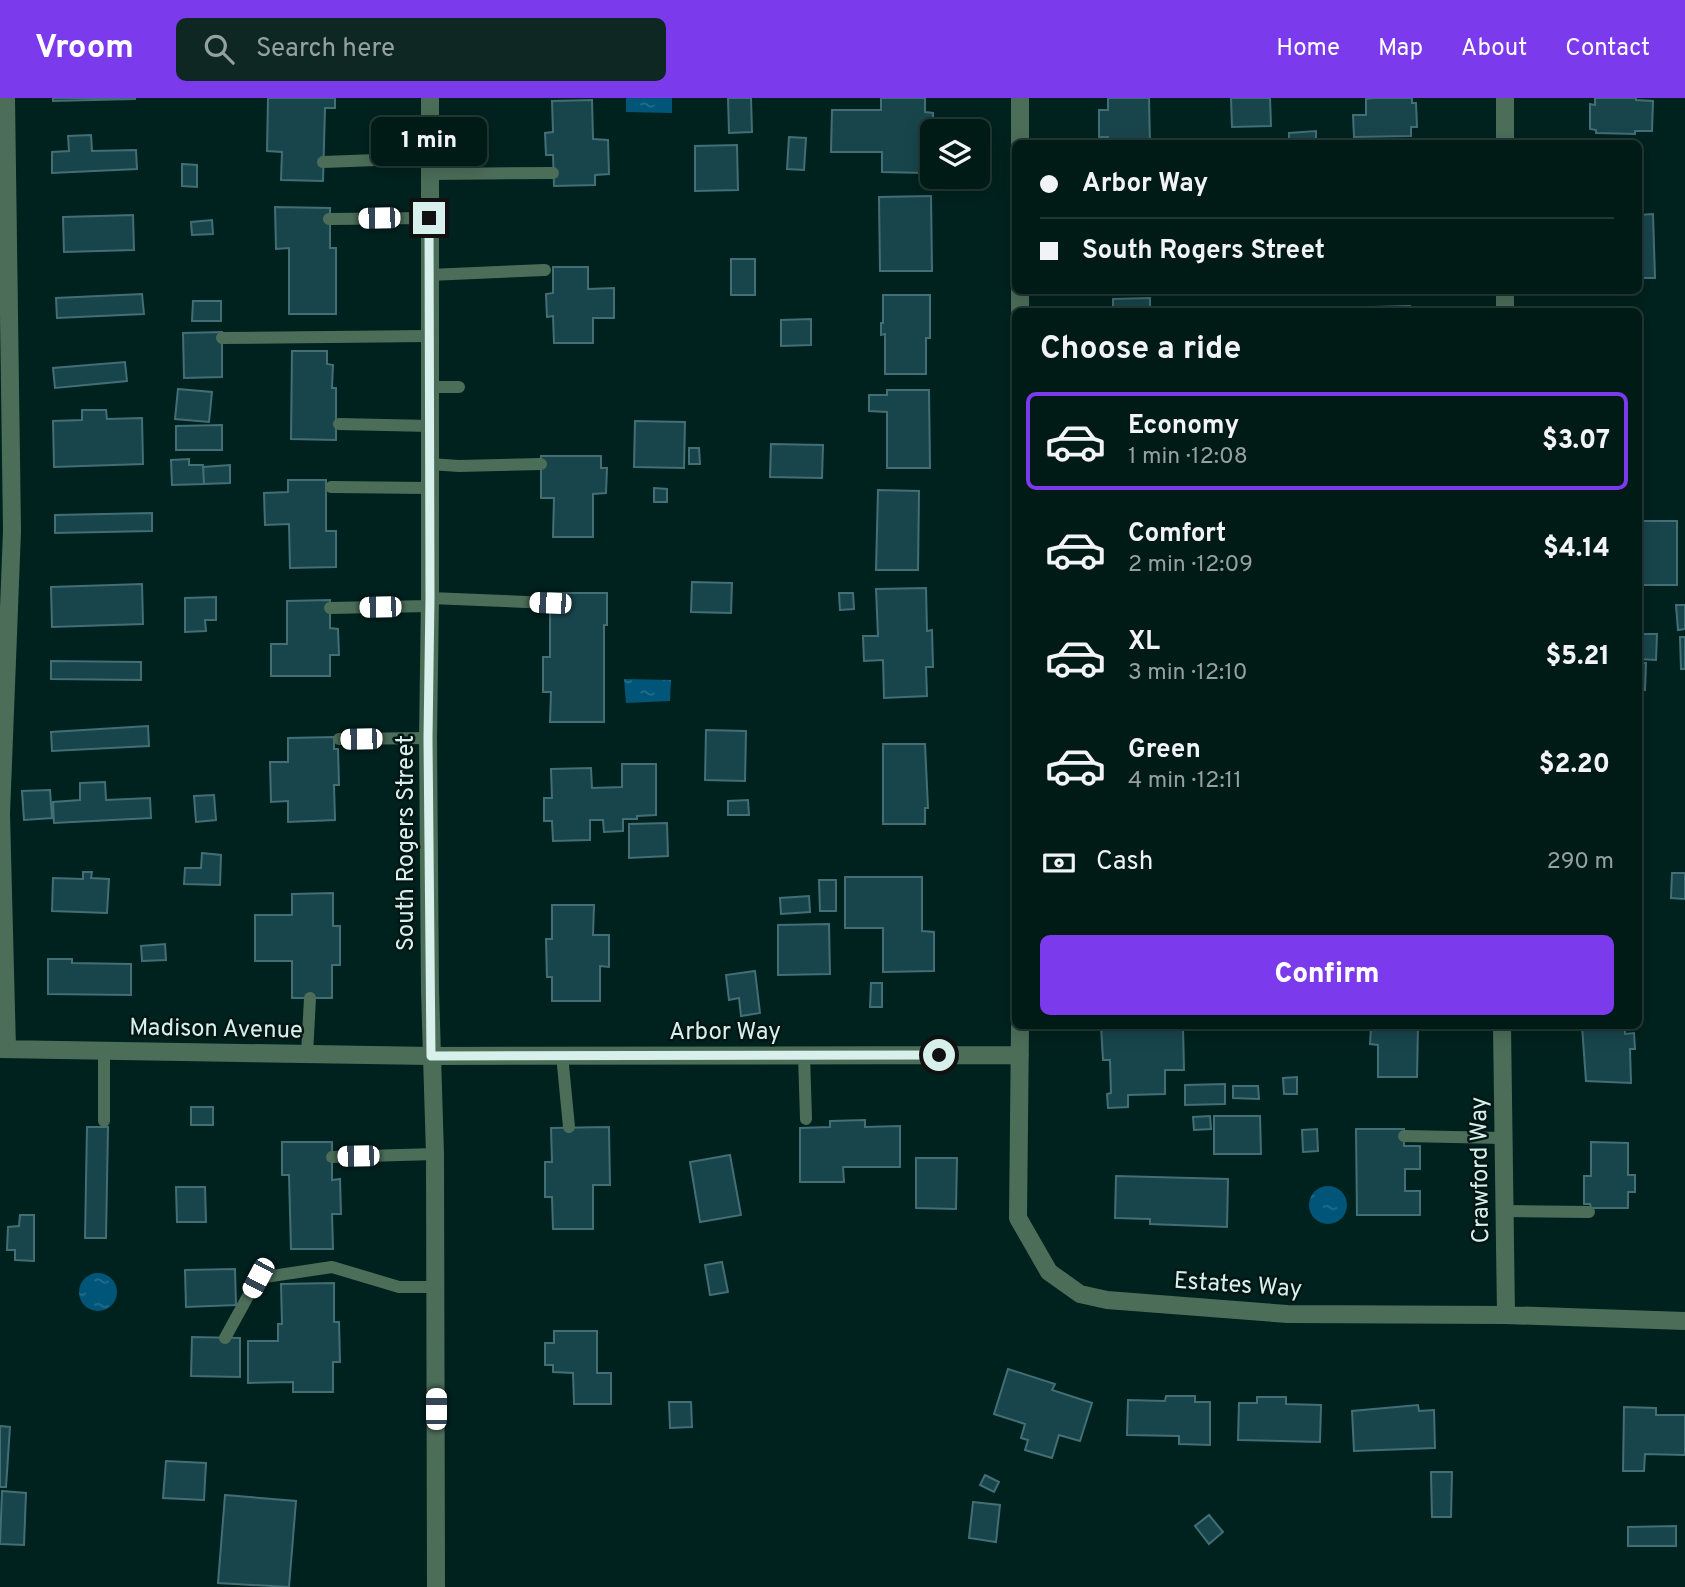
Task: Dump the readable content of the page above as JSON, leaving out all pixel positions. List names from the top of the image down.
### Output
{
  "streets": {
    "street": [
      "South Rogers Street",
      "Madison Avenue",
      "Arbor Way",
      "Crawford Way",
      "Estates Way"
    ]
  },
  "crossings": [
    ["South Rogers Street", "Madison Avenue"],
    ["South Rogers Street", "Arbor Way"],
    ["Madison Avenue", "Arbor Way"],
    ["Arbor Way", "Estates Way"],
    ["Crawford Way", "Estates Way"]
  ],
  "page": {
    "header": "Vroom",
    "search": "Search here",
    "nav": [
      "Home",
      "Map",
      "About",
      "Contact"
    ],
    "bubble": "1 min",
    "banner": ["Arbor Way", "South Rogers Street"],
    "heading": "Choose a ride",
    "list": [
      {
        "name": "Economy",
        "note": "1 min · 12:08",
        "value": "$3.07"
      },
      {
        "name": "Comfort",
        "note": "2 min · 12:09",
        "value": "$4.14"
      },
      {
        "name": "XL",
        "note": "3 min · 12:10",
        "value": "$5.21"
      },
      {
        "name": "Green",
        "note": "4 min · 12:11",
        "value": "$2.20"
      }
    ],
    "pay": ["Cash", "290 m"],
    "buttons": "Confirm"
  }
}
